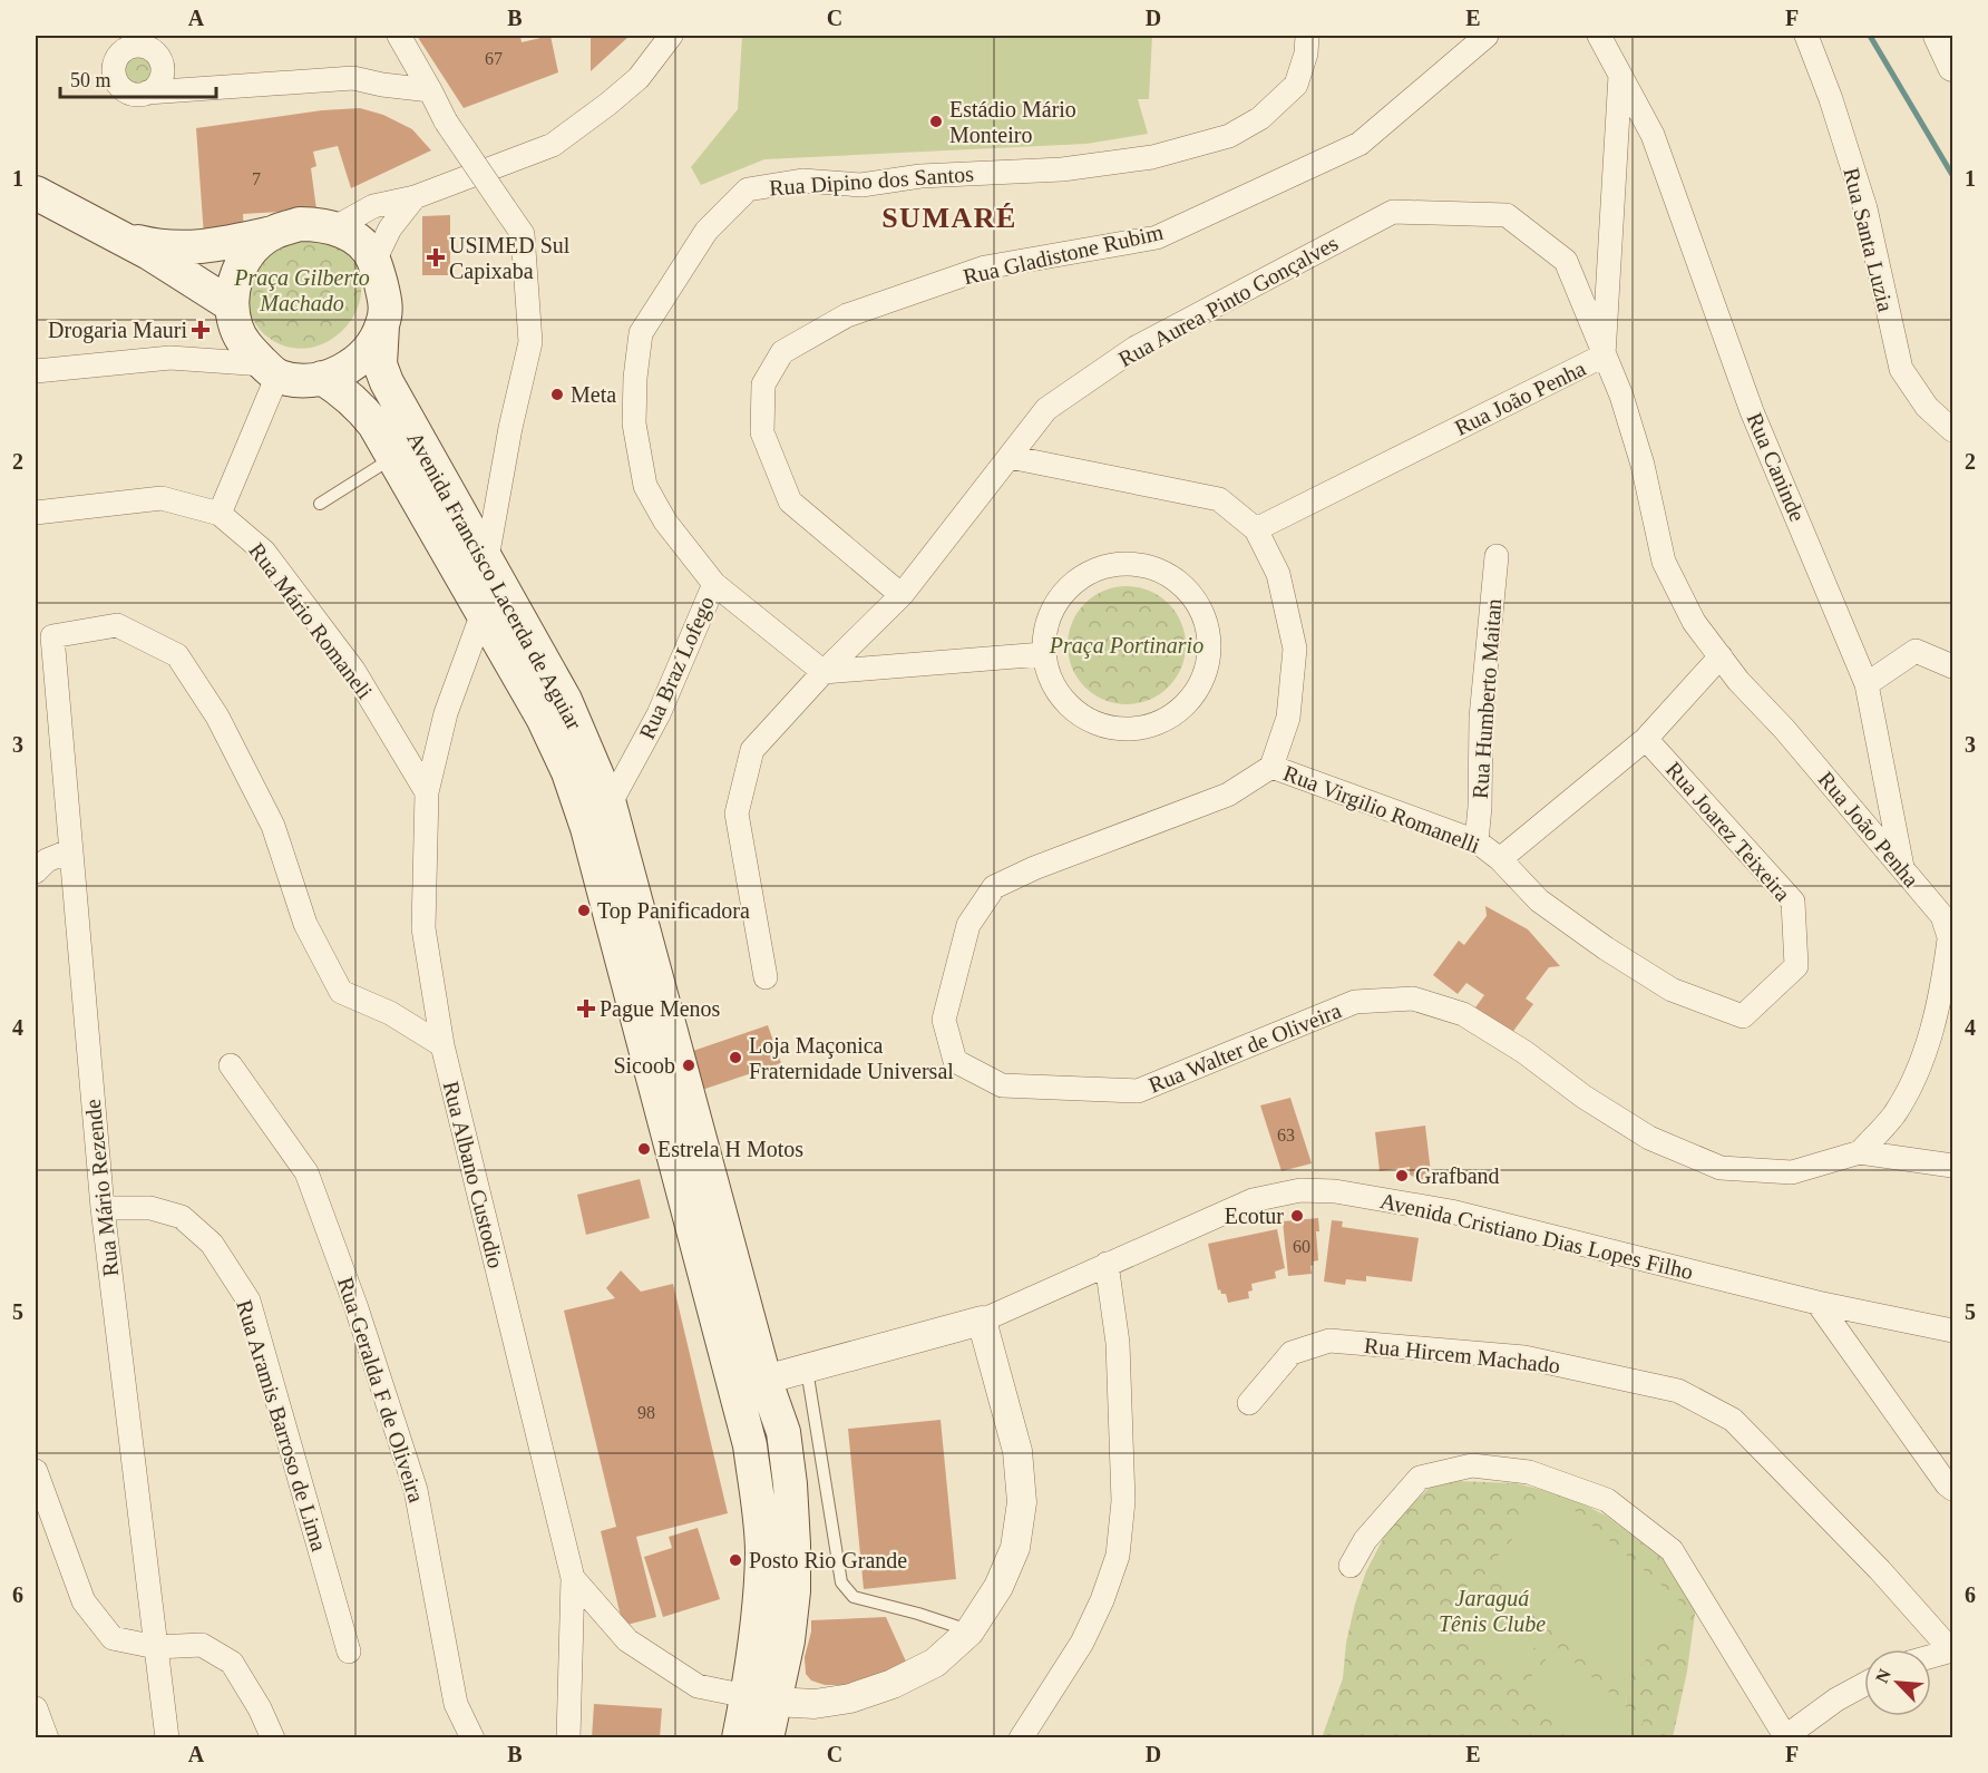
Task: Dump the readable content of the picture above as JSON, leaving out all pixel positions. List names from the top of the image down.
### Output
{
  "streets": {
    "main road": ["Avenida Francisco Lacerda de Aguiar"],
    "street": [
      "Rua Dipino dos Santos",
      "Rua Santa Luzia",
      "Rua Gladistone Rubim",
      "Rua Aurea Pinto Gonçalves",
      "Rua João Penha",
      "Rua Caninde",
      "Rua Mário Romaneli",
      "Rua Braz Lofego",
      "Rua Humberto Maitan",
      "Rua Virgilio Romanelli",
      "Rua Joarez Teixeira",
      "Rua Walter de Oliveira",
      "Rua Albano Custodio",
      "Rua Mário Rezende",
      "Avenida Cristiano Dias Lopes Filho",
      "Rua Hircem Machado",
      "Rua Geralda F de Oliveira",
      "Rua Aramis Barroso de Lima"
    ]
  },
  "crossings": [
    ["Rua Dipino dos Santos", "Rua Braz Lofego"],
    ["Rua Gladistone Rubim", "Rua Aurea Pinto Gonçalves"],
    ["Rua Aurea Pinto Gonçalves", "Rua João Penha"],
    ["Rua Aurea Pinto Gonçalves", "Rua Braz Lofego"],
    ["Rua João Penha", "Rua Caninde"],
    ["Rua João Penha", "Rua Virgilio Romanelli"],
    ["Avenida Francisco Lacerda de Aguiar", "Rua Braz Lofego"],
    ["Avenida Francisco Lacerda de Aguiar", "Rua Albano Custodio"],
    ["Rua Mário Romaneli", "Rua Albano Custodio"],
    ["Rua Humberto Maitan", "Rua Virgilio Romanelli"],
    ["Rua Virgilio Romanelli", "Rua Joarez Teixeira"],
    ["Rua Virgilio Romanelli", "Rua Walter de Oliveira"],
    ["Rua Albano Custodio", "Rua Mário Rezende"],
    ["Rua Mário Rezende", "Rua Aramis Barroso de Lima"]
  ],
  "districts": ["SUMARÉ"],
  "parks": ["Praça Gilberto Machado", "Praça Portinario", "Jaraguá Tênis Clube"],
  "places": {
    "other": [
      "Estádio Mário Monteiro",
      "Meta",
      "Top Panificadora",
      "Loja Maçonica Fraternidade Universal",
      "Sicoob",
      "Estrela H Motos",
      "Grafband",
      "Ecotur",
      "Posto Rio Grande"
    ],
    "health": ["USIMED Sul Capixaba", "Drogaria Mauri", "Pague Menos"]
  },
  "house_numbers": [
    "67",
    "7",
    "63",
    "60",
    "98"
  ],
  "scale_bar": "50 m",
  "north": "top left",
  "grid": {
    "columns": [
      "A",
      "B",
      "C",
      "D",
      "E",
      "F"
    ],
    "rows": [
      "1",
      "2",
      "3",
      "4",
      "5",
      "6"
    ]
  }
}
